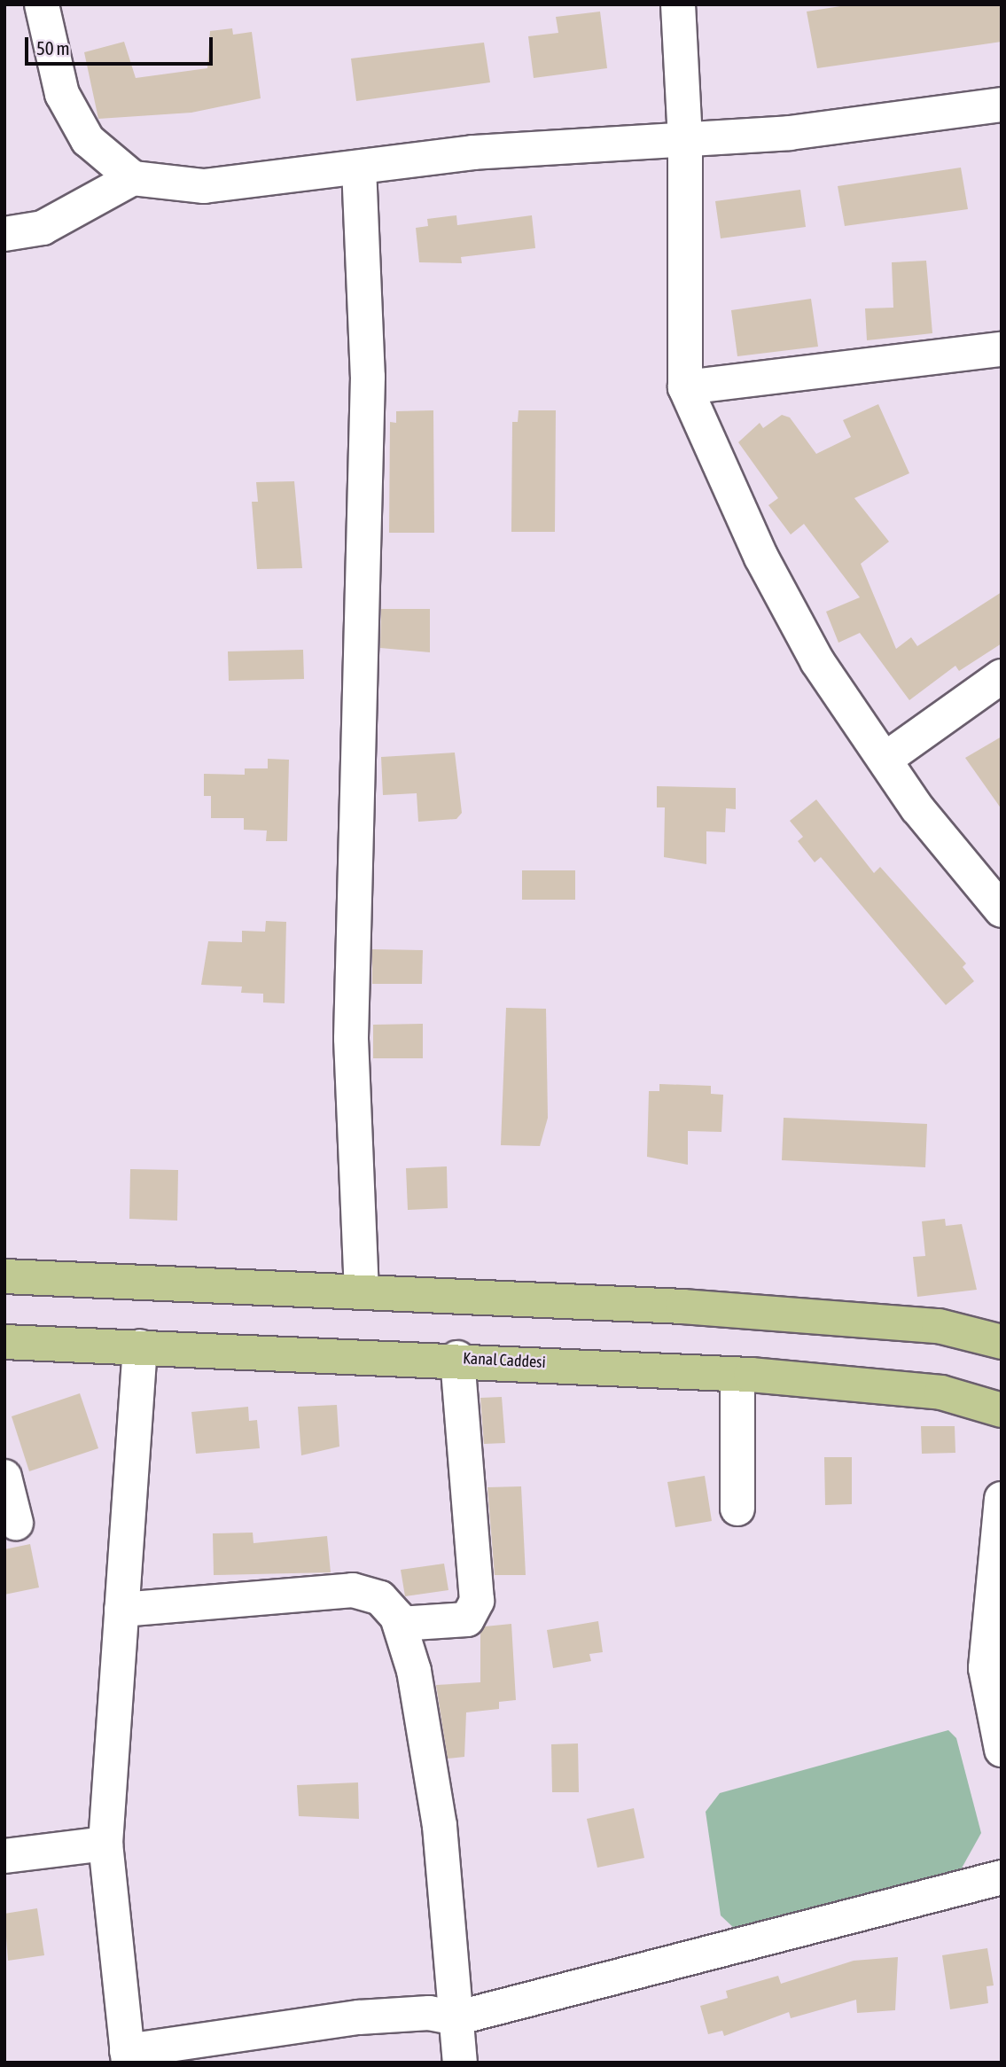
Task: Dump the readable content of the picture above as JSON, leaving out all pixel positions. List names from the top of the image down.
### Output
{
  "streets": {
    "main road": ["Kanal Caddesi"]
  },
  "scale_bar": "50 m"
}
